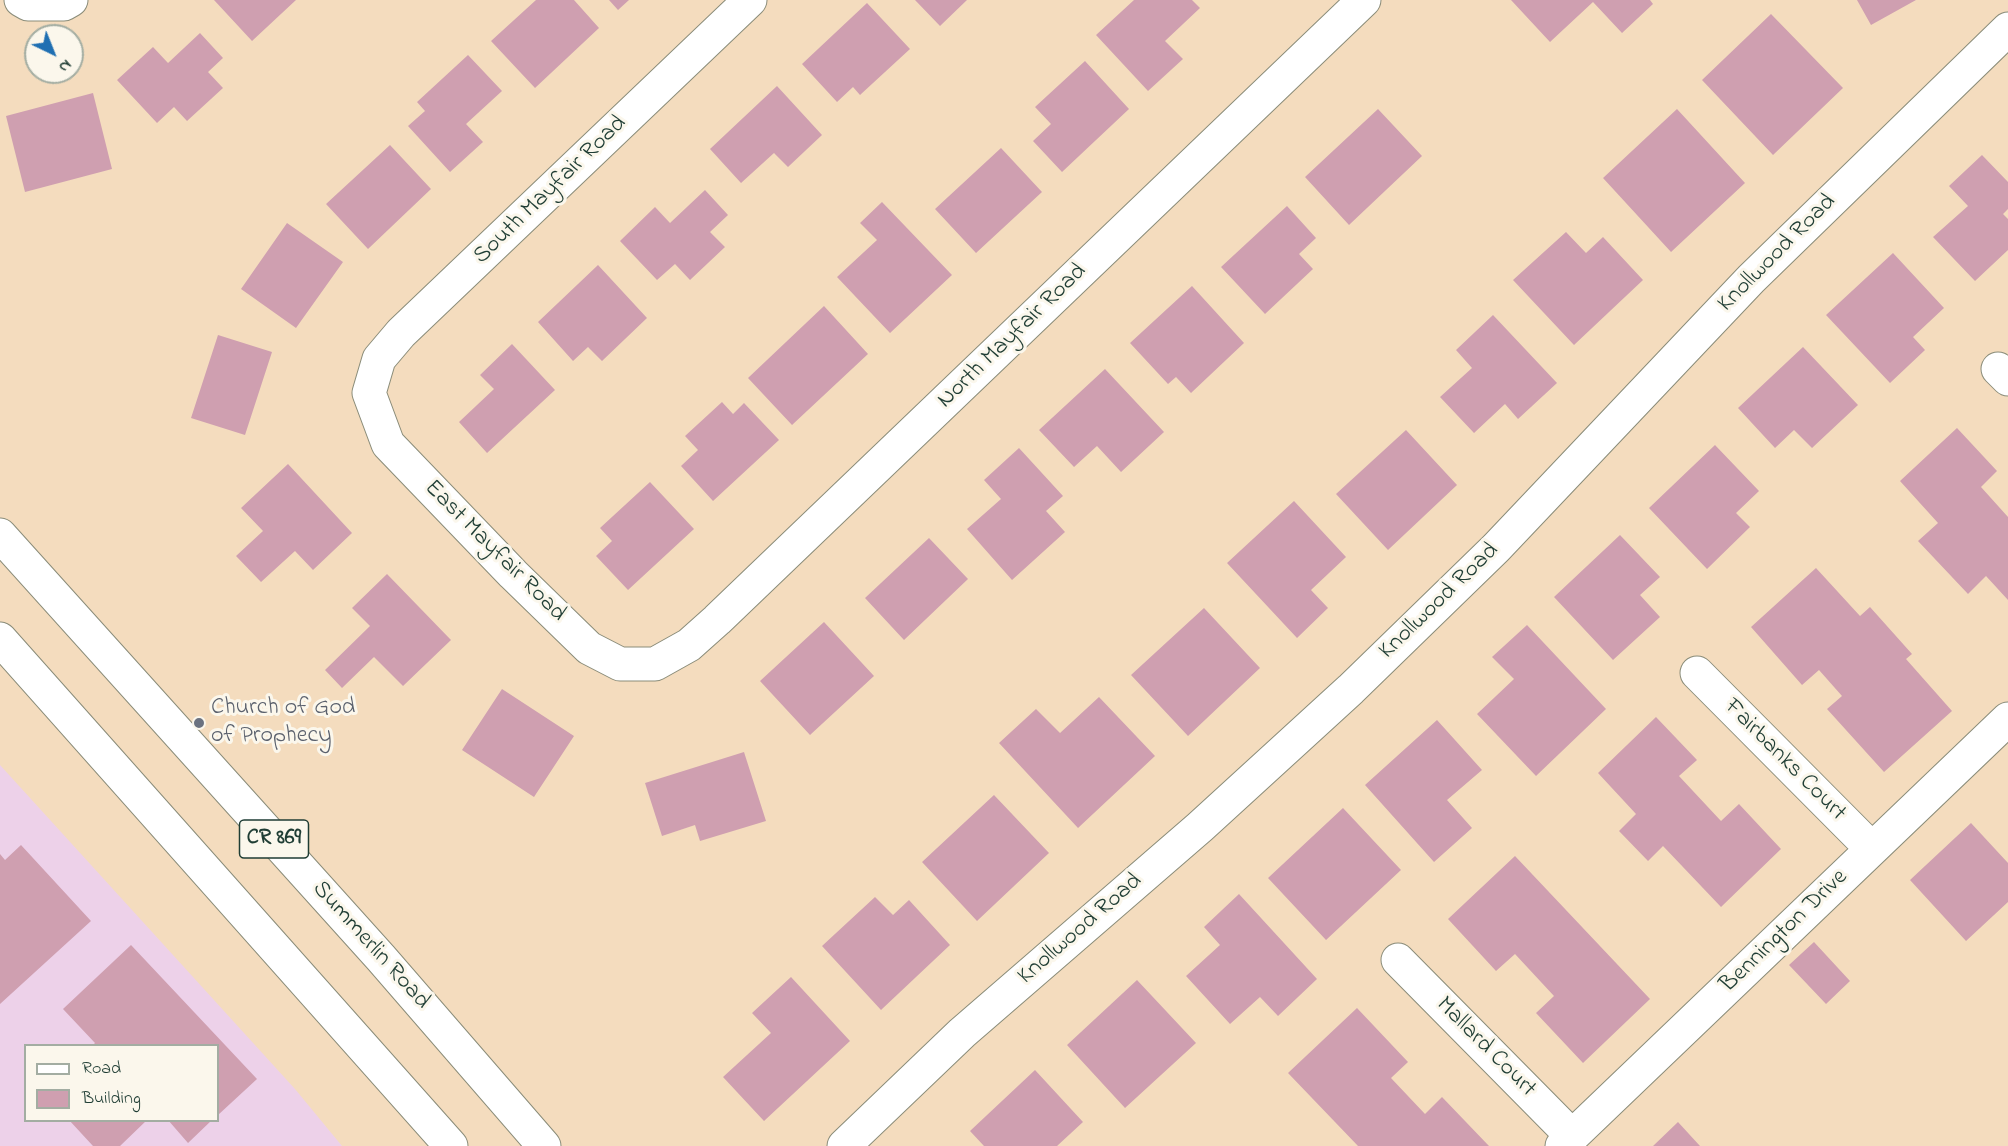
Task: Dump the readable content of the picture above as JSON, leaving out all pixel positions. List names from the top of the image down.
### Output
{
  "streets": {
    "street": [
      "South Mayfair Road",
      "Knollwood Road",
      "North Mayfair Road",
      "East Mayfair Road",
      "Fairbanks Court",
      "CR 869",
      "Bennington Drive",
      "Summerlin Road",
      "Mallard Court"
    ]
  },
  "crossings": [
    ["South Mayfair Road", "East Mayfair Road"],
    ["North Mayfair Road", "East Mayfair Road"],
    ["Fairbanks Court", "Bennington Drive"],
    ["Bennington Drive", "Mallard Court"]
  ],
  "places": ["Church of God of Prophecy"],
  "legend": ["Road", "Building"],
  "north": "bottom right"
}
